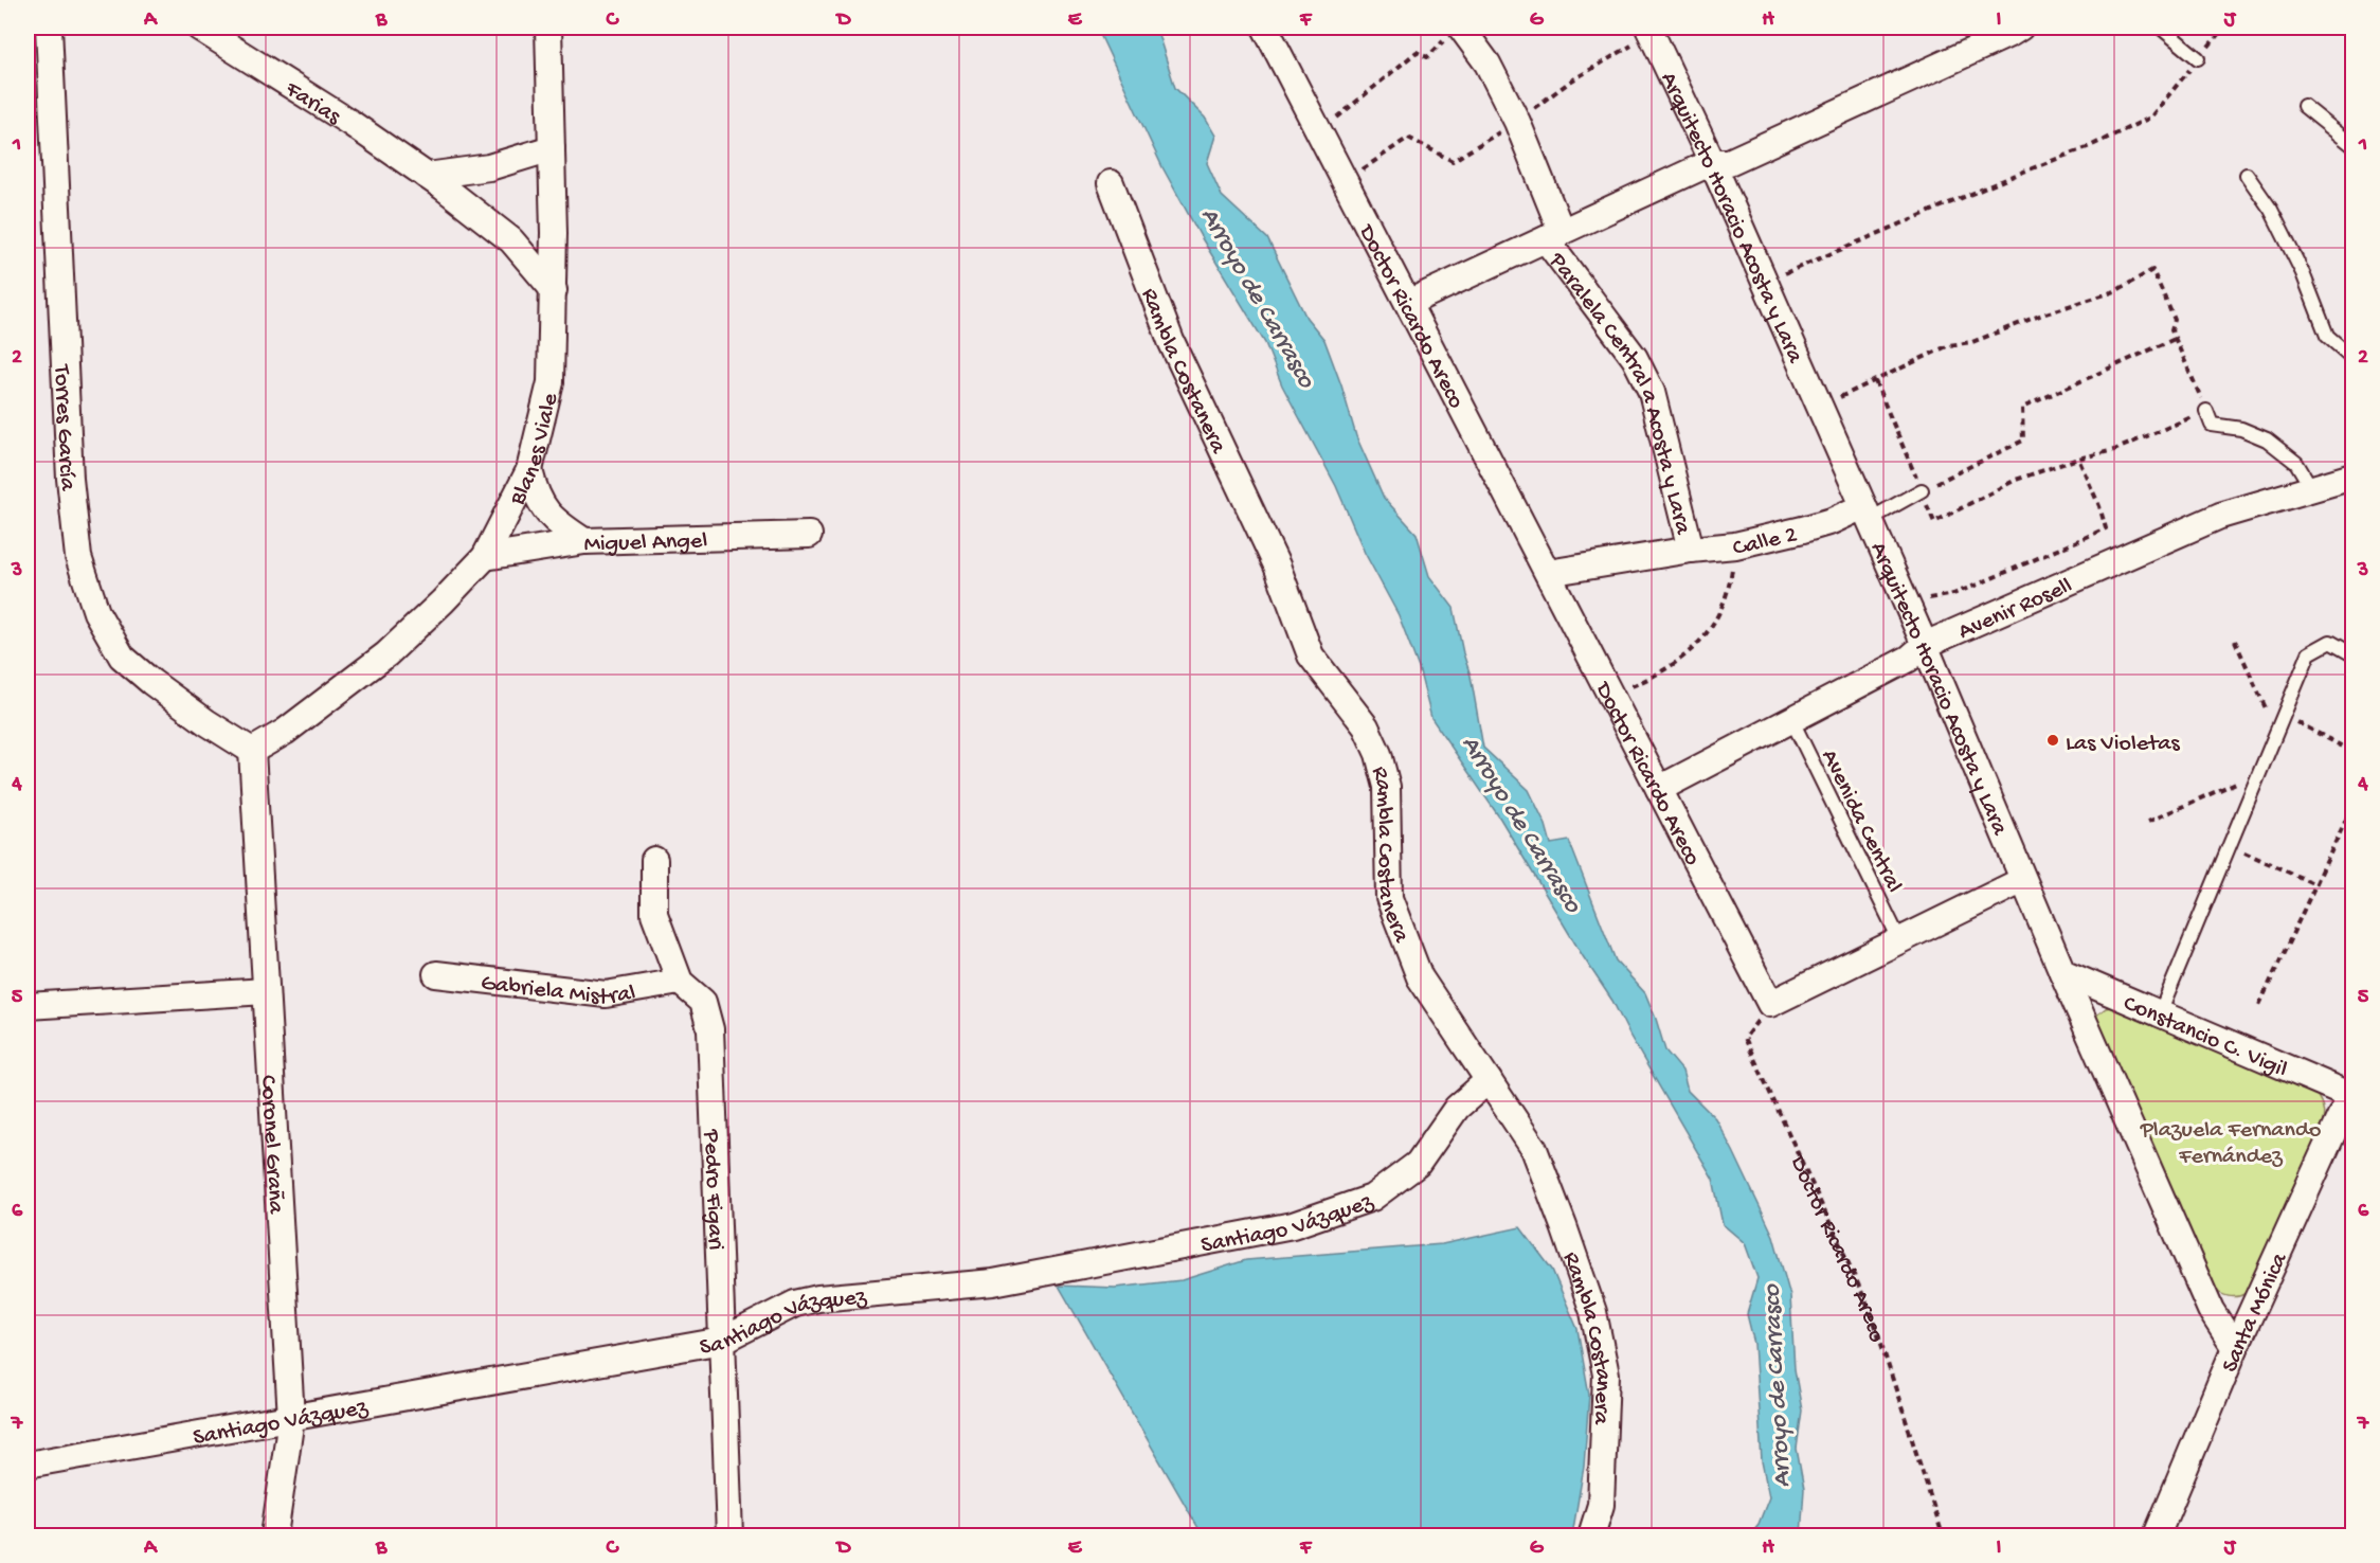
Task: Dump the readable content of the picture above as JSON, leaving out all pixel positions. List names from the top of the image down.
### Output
{
  "streets": {
    "street": [
      "Farias",
      "Arquitecto Horacio Acosta y Lara",
      "Doctor Ricardo Areco",
      "Rambla Costanera",
      "Paralela Central a Acosta y Lara",
      "Torres García",
      "Blanes Viale",
      "Calle 2",
      "Miguel Angel",
      "Avenir Rosell",
      "Gabriela Mistral",
      "Constancio C. Vigil",
      "Coronel Graña",
      "Pedro Figari",
      "Santiago Vázquez",
      "Santa Mónica"
    ],
    "lane": ["Avenida Central"]
  },
  "crossings": [
    ["Farias", "Blanes Viale"],
    ["Arquitecto Horacio Acosta y Lara", "Calle 2"],
    ["Arquitecto Horacio Acosta y Lara", "Avenir Rosell"],
    ["Arquitecto Horacio Acosta y Lara", "Constancio C. Vigil"],
    ["Arquitecto Horacio Acosta y Lara", "Santa Mónica"],
    ["Doctor Ricardo Areco", "Calle 2"],
    ["Doctor Ricardo Areco", "Avenir Rosell"],
    ["Rambla Costanera", "Santiago Vázquez"],
    ["Paralela Central a Acosta y Lara", "Calle 2"],
    ["Torres García", "Blanes Viale"],
    ["Torres García", "Coronel Graña"],
    ["Blanes Viale", "Miguel Angel"],
    ["Blanes Viale", "Coronel Graña"],
    ["Avenir Rosell", "Avenida Central"],
    ["Gabriela Mistral", "Pedro Figari"],
    ["Constancio C. Vigil", "Santa Mónica"],
    ["Coronel Graña", "Santiago Vázquez"],
    ["Pedro Figari", "Santiago Vázquez"]
  ],
  "water": ["Arroyo de Carrasco"],
  "parks": ["Plazuela Fernando Fernández"],
  "places": ["Las Violetas"],
  "grid": {
    "columns": [
      "A",
      "B",
      "C",
      "D",
      "E",
      "F",
      "G",
      "H",
      "I",
      "J"
    ],
    "rows": [
      "1",
      "2",
      "3",
      "4",
      "5",
      "6",
      "7"
    ]
  }
}
